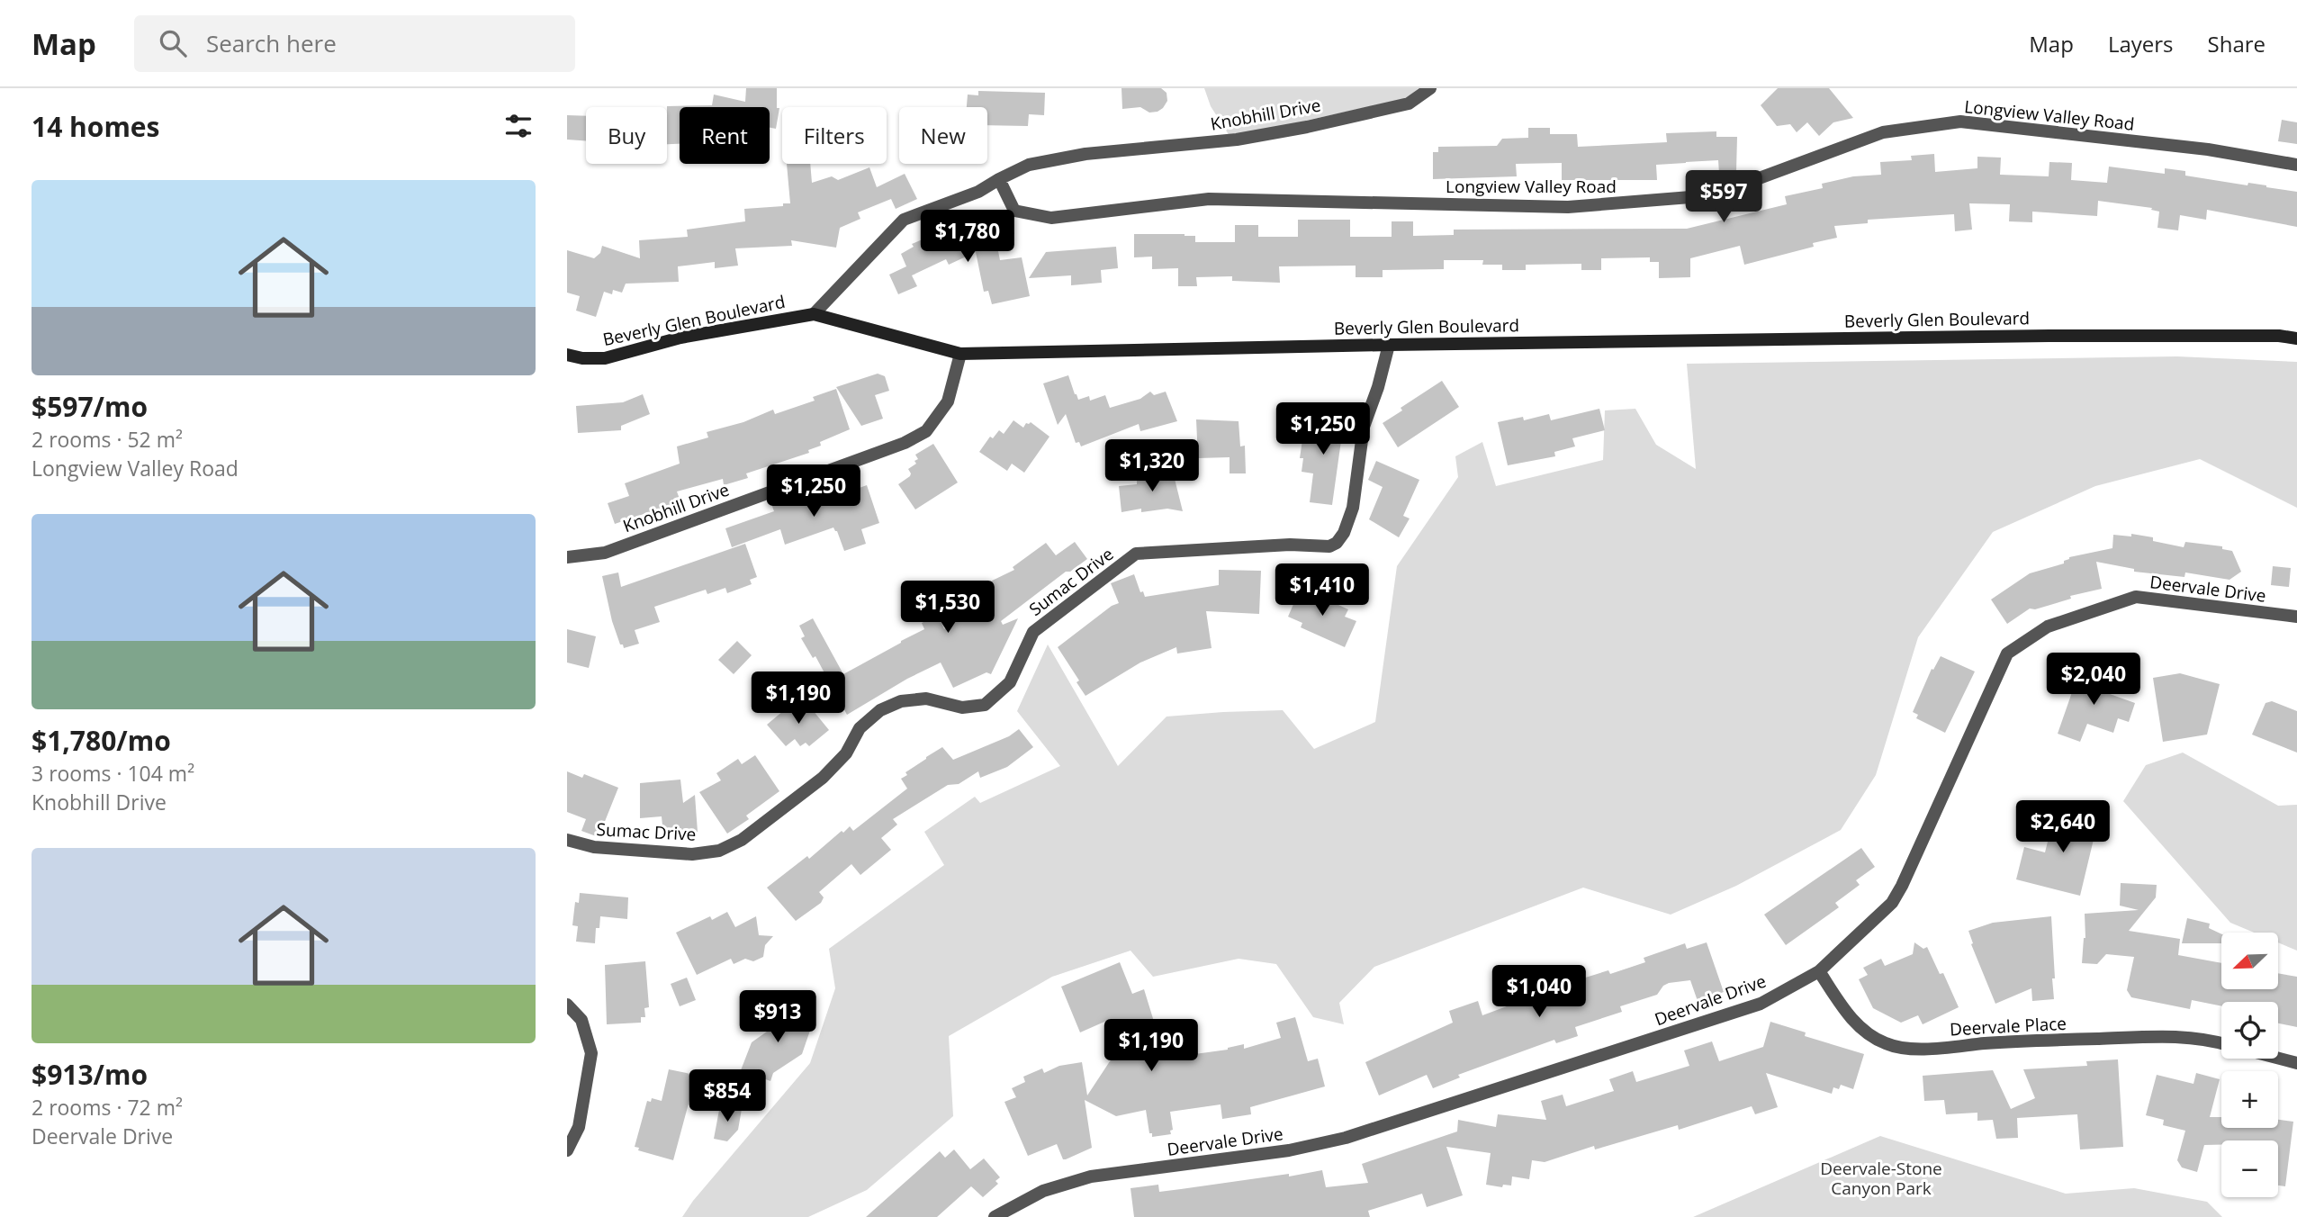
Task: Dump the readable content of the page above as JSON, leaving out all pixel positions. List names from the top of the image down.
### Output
{
  "streets": {
    "main road": ["Beverly Glen Boulevard"],
    "street": [
      "Knobhill Drive",
      "Longview Valley Road",
      "Sumac Drive",
      "Deervale Drive",
      "Deervale Place"
    ]
  },
  "crossings": [
    ["Knobhill Drive", "Longview Valley Road"],
    ["Knobhill Drive", "Beverly Glen Boulevard"],
    ["Beverly Glen Boulevard", "Sumac Drive"],
    ["Deervale Drive", "Deervale Place"]
  ],
  "parks": ["Deervale-Stone Canyon Park"],
  "north": "bottom left",
  "page": {
    "header": "Map",
    "search": "Search here",
    "nav": ["Map", "Layers", "Share"],
    "heading": "14 homes",
    "chip": [
      "Buy",
      "Rent",
      "Filters",
      "New"
    ],
    "list": [
      {
        "name": "$597/mo",
        "note": "2 rooms · 52 m² · Longview Valley Road"
      },
      {
        "name": "$1,780/mo",
        "note": "3 rooms · 104 m² · Knobhill Drive"
      },
      {
        "name": "$913/mo",
        "note": "2 rooms · 72 m² · Deervale Drive"
      }
    ],
    "price": [
      "$597",
      "$1,780",
      "$1,250",
      "$1,320",
      "$1,250",
      "$1,410",
      "$1,530",
      "$2,040",
      "$1,190",
      "$2,640",
      "$1,040",
      "$913",
      "$1,190",
      "$854"
    ],
    "map_buttons": ["+", "−"]
  }
}
